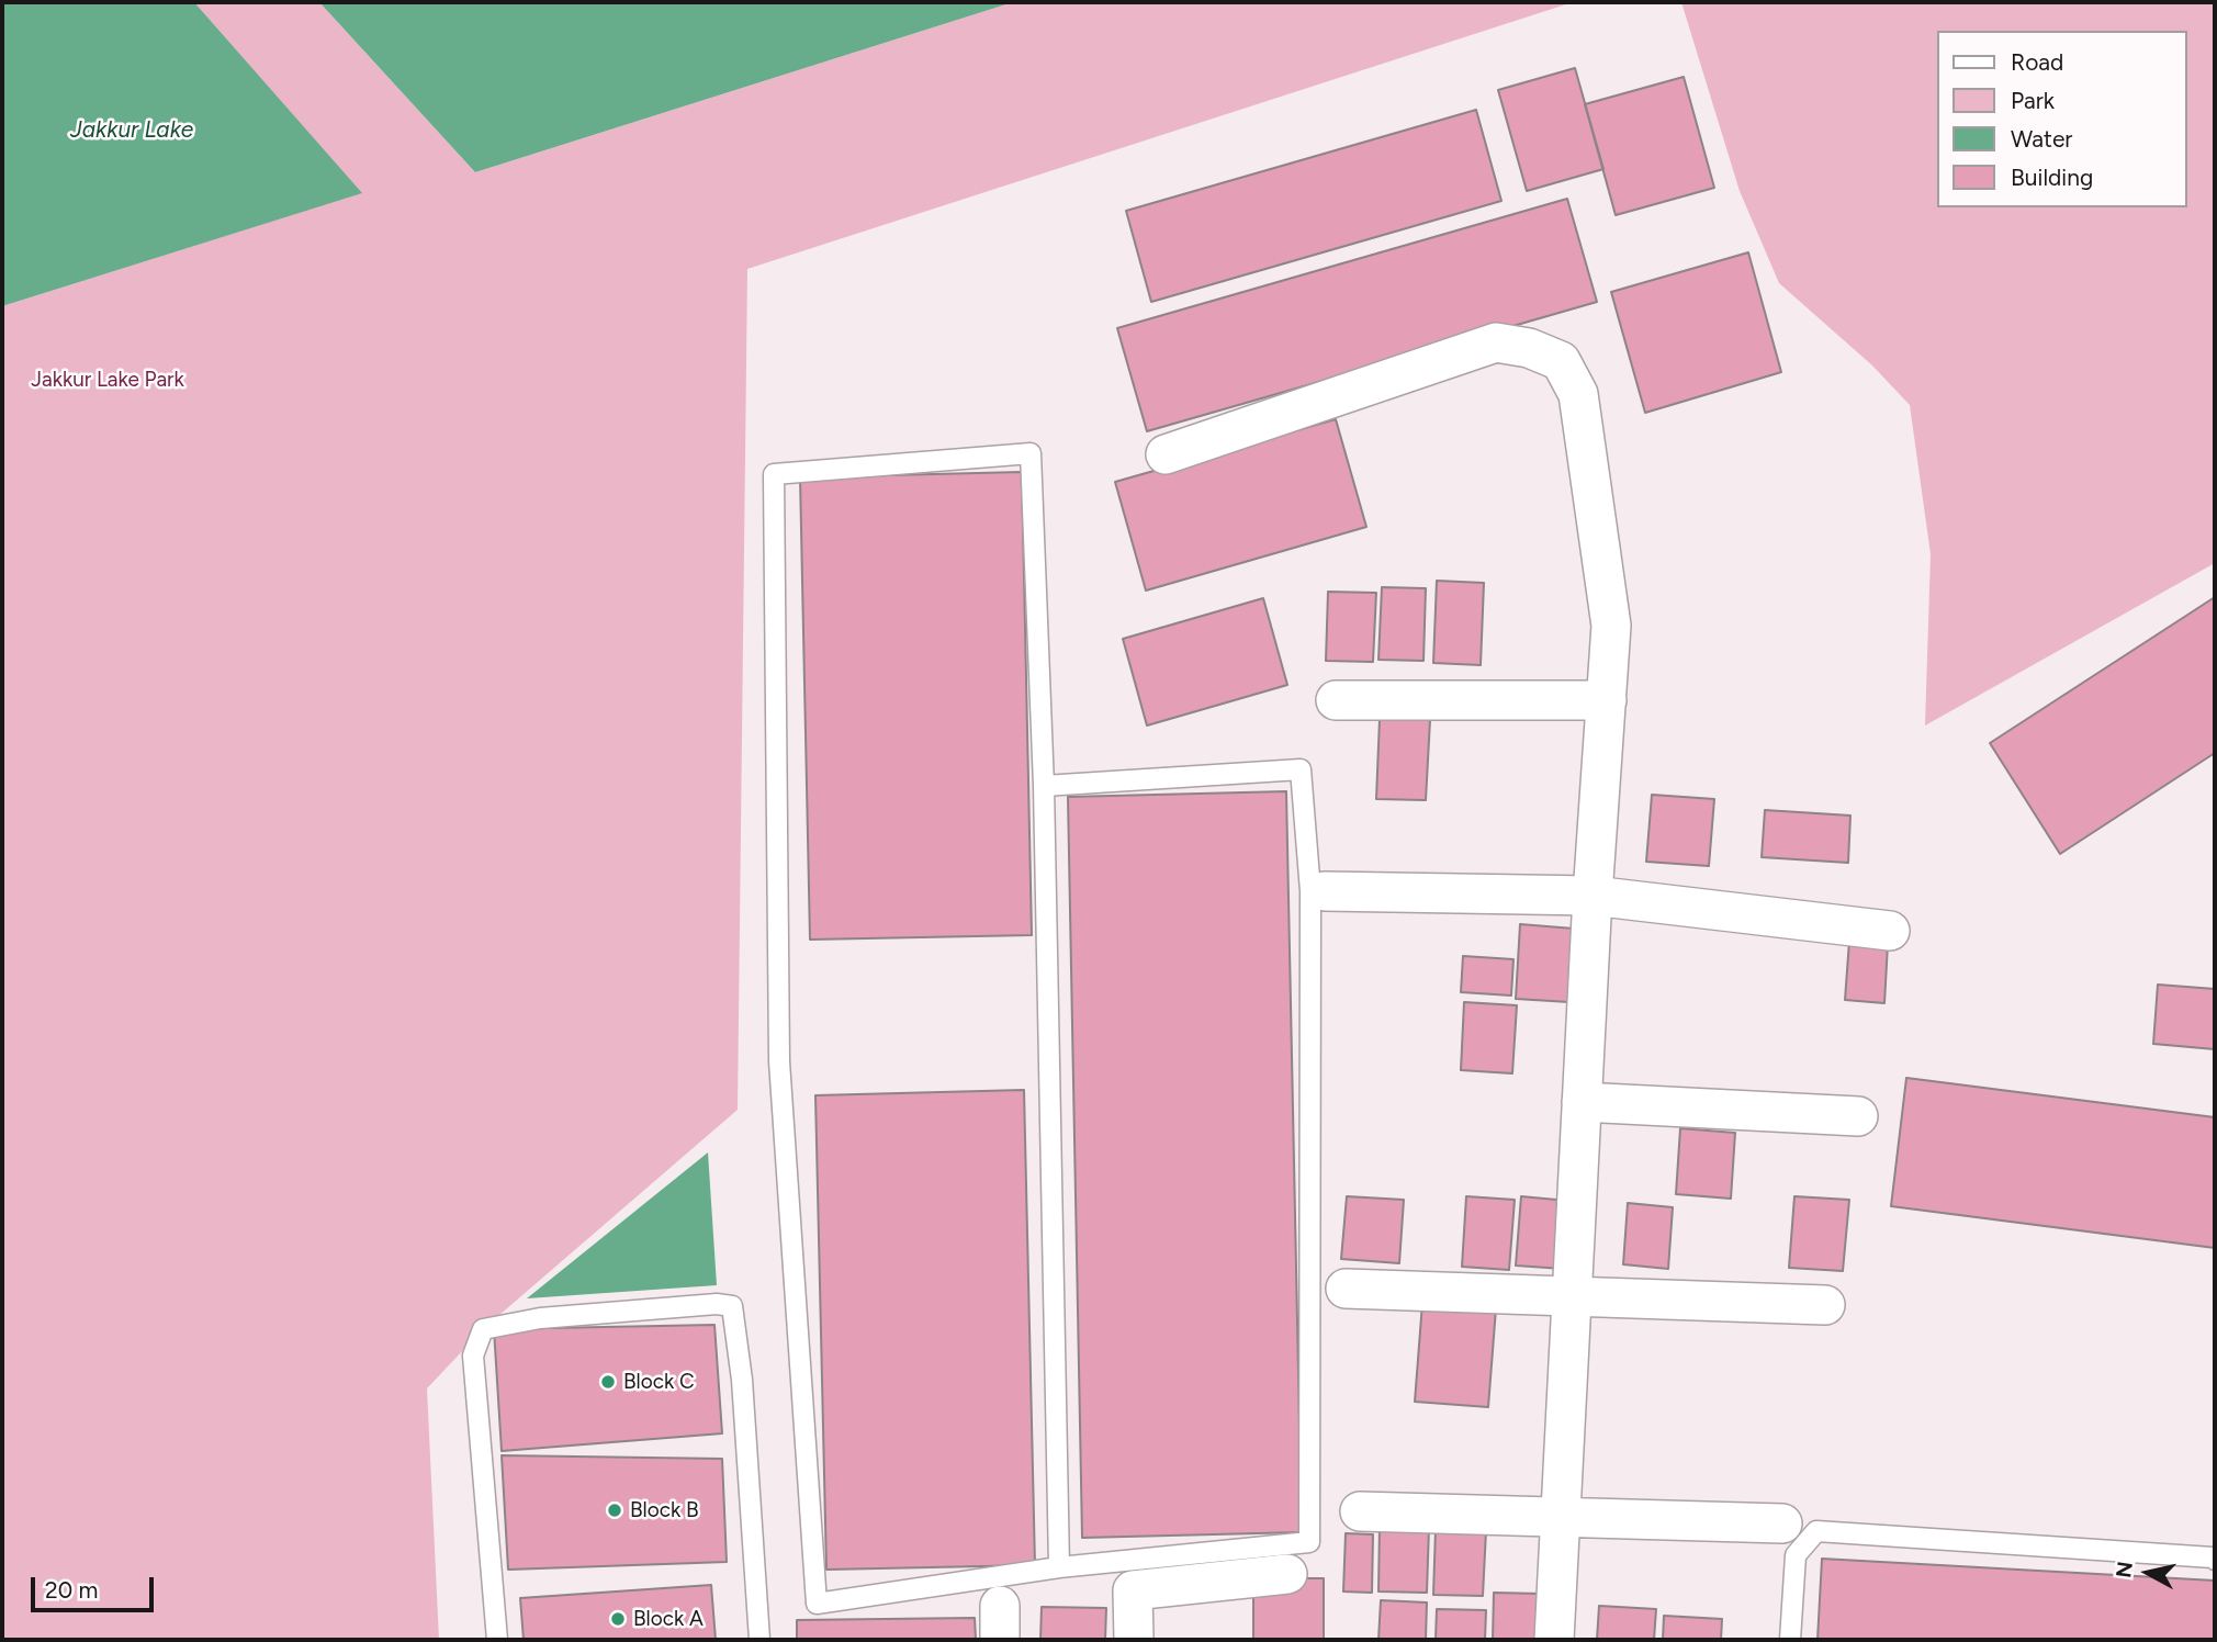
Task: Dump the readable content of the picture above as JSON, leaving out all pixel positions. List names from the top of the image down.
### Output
{
  "water": ["Jakkur Lake"],
  "parks": ["Jakkur Lake Park"],
  "places": ["Block C", "Block B", "Block A"],
  "legend": [
    "Road",
    "Park",
    "Water",
    "Building"
  ],
  "scale_bar": "20 m",
  "north": "left"
}
